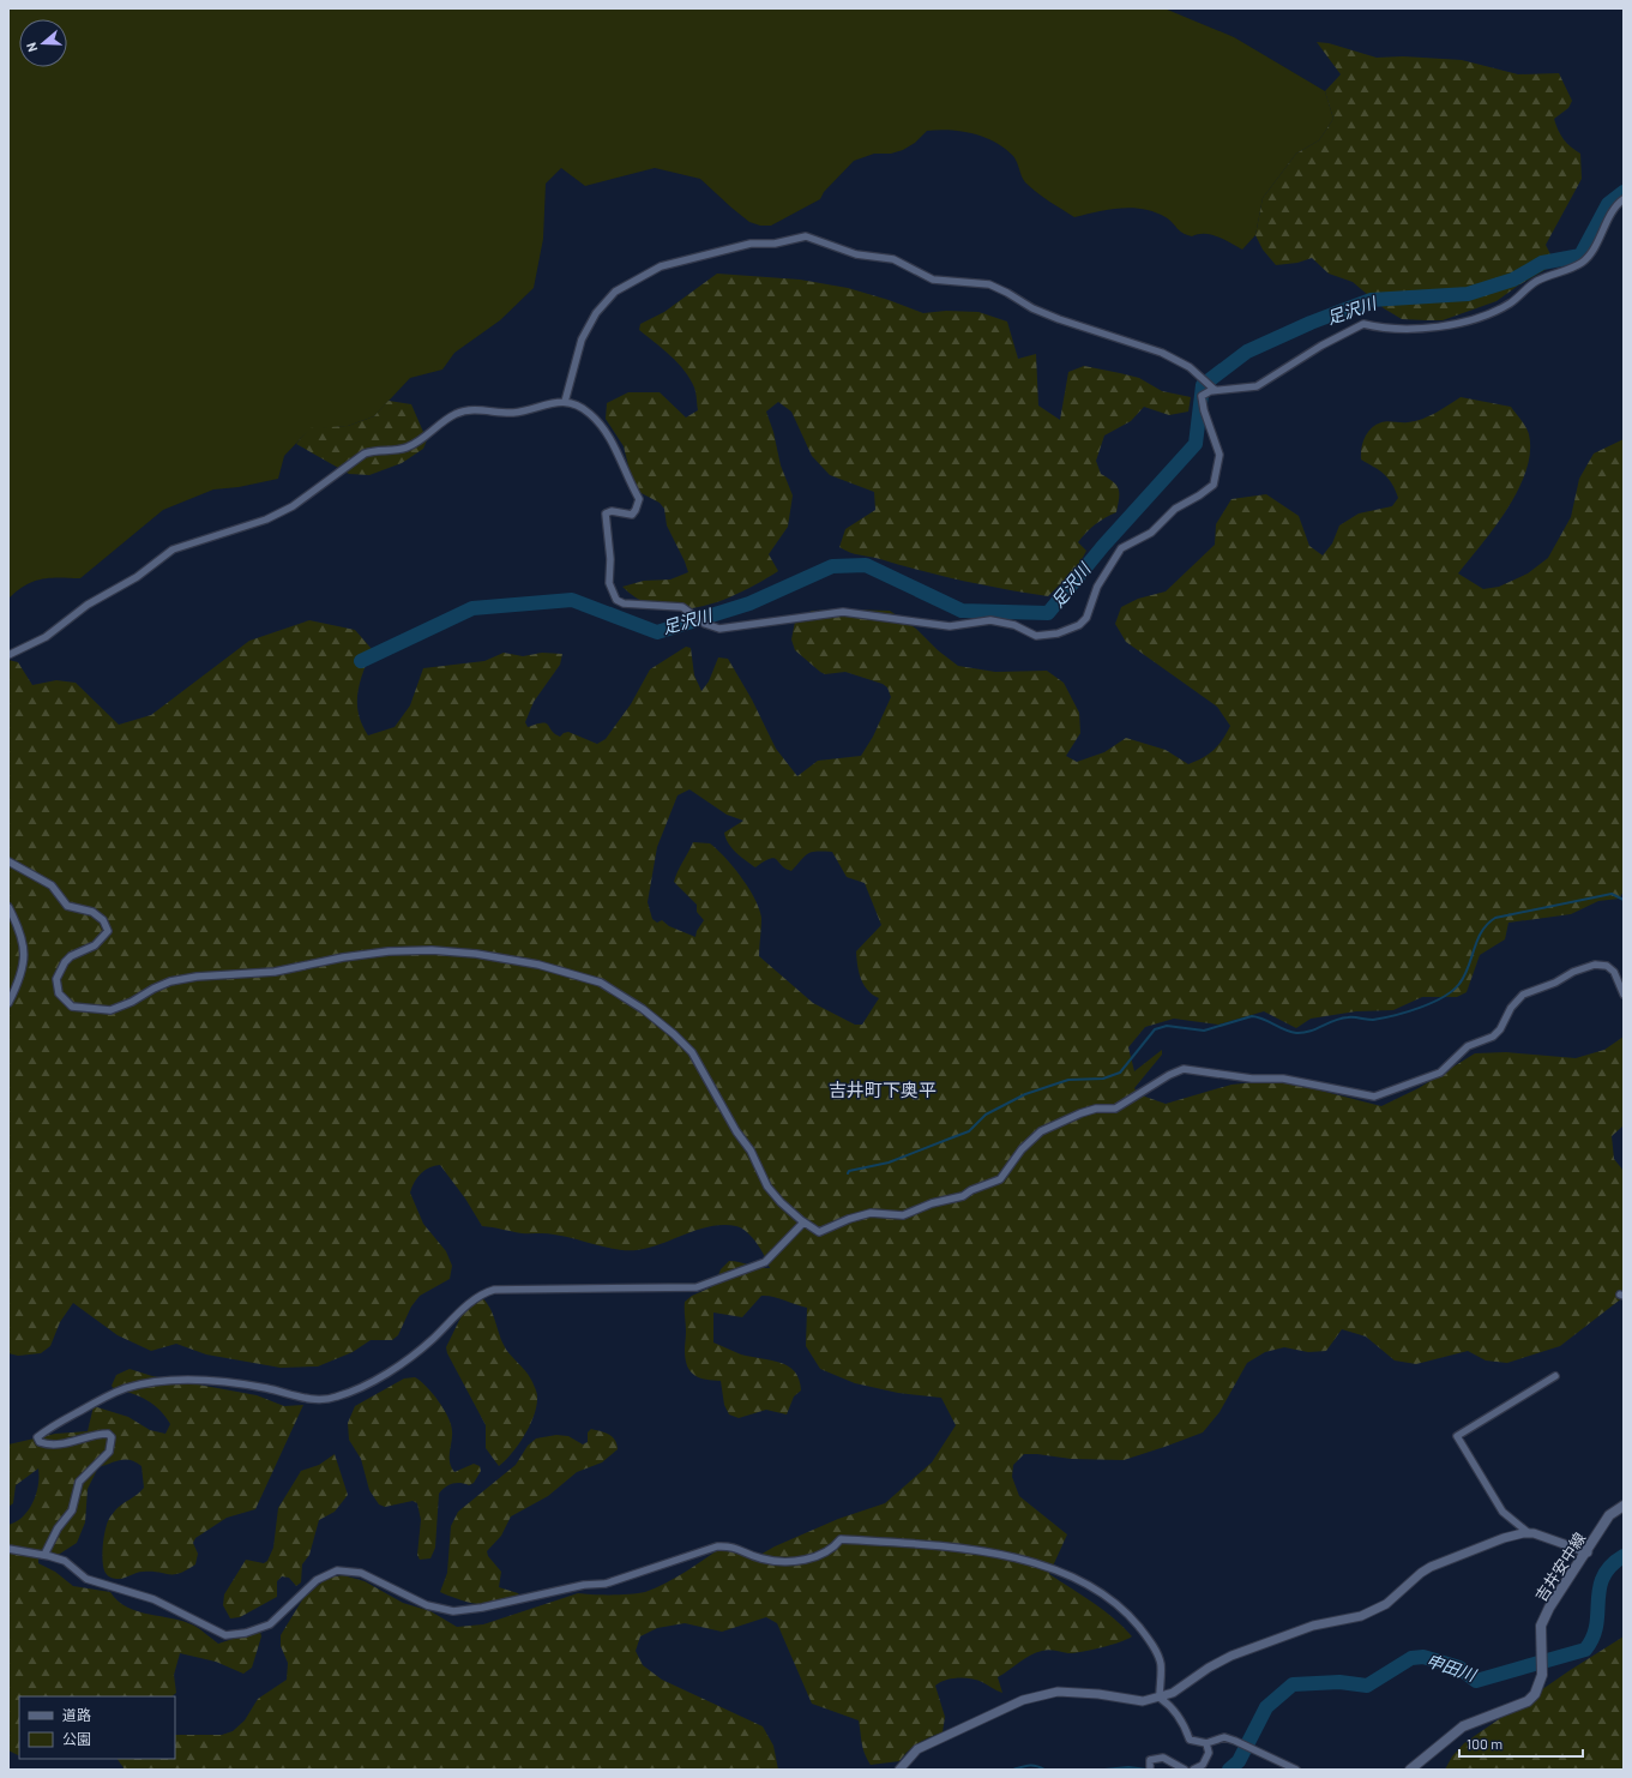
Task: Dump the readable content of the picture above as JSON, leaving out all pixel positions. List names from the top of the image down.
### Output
{
  "streets": {
    "main road": ["吉井安中線"]
  },
  "districts": ["吉井町下奥平"],
  "water": ["足沢川", "申田川"],
  "legend": ["道路", "公園"],
  "scale_bar": "100 m",
  "north": "left"
}
